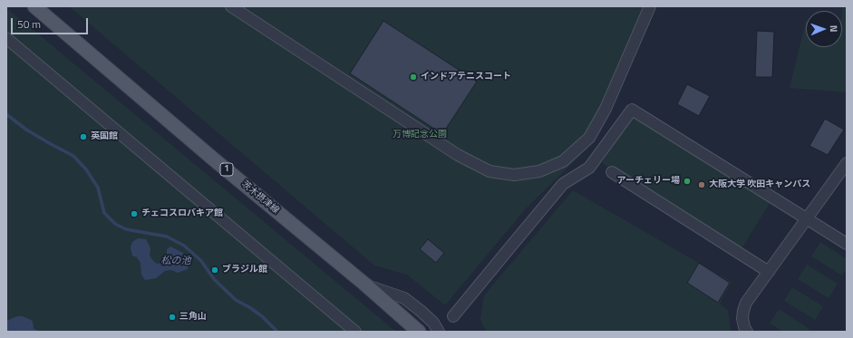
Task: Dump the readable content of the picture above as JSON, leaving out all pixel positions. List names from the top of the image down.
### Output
{
  "streets": {
    "main road": ["1", "茨木摂津線"]
  },
  "water": ["松の池"],
  "parks": ["万博記念公園"],
  "places": [
    "インドアテニスコート",
    "英国館",
    "アーチェリー場",
    "大阪大学 吹田キャンパス",
    "チェコスロバキア館",
    "ブラジル館",
    "三角山"
  ],
  "scale_bar": "50 m",
  "north": "right"
}
